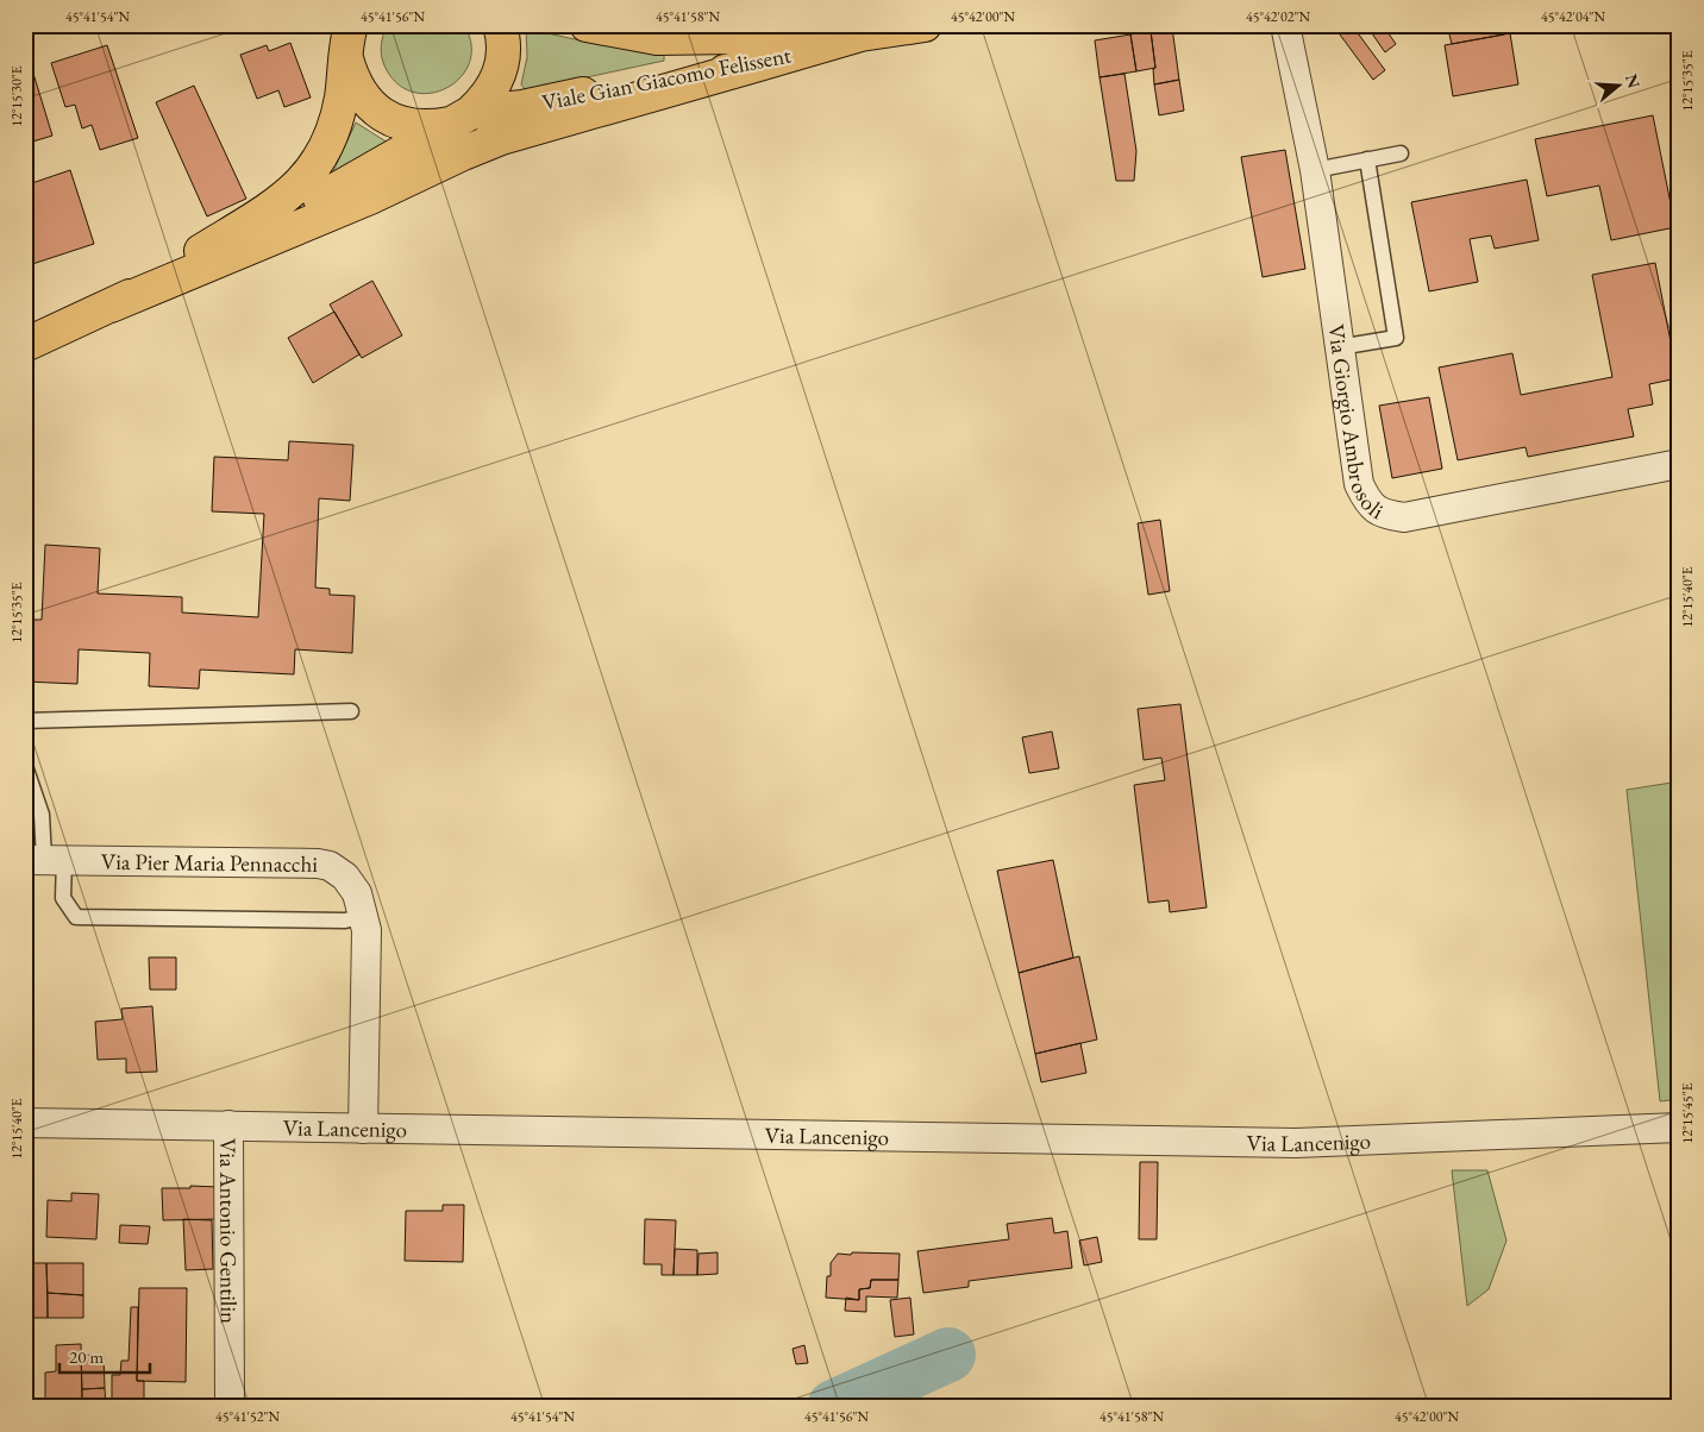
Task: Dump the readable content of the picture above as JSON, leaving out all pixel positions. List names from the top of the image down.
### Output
{
  "streets": {
    "main road": ["Viale Gian Giacomo Felissent"],
    "street": [
      "Via Giorgio Ambrosoli",
      "Via Pier Maria Pennacchi",
      "Via Lancenigo",
      "Via Antonio Gentilin"
    ]
  },
  "crossings": [
    ["Via Pier Maria Pennacchi", "Via Lancenigo"],
    ["Via Lancenigo", "Via Antonio Gentilin"]
  ],
  "scale_bar": "20 m",
  "north": "right",
  "coordinates": [
    "45°41'54\"N",
    "45°41'56\"N",
    "45°41'58\"N",
    "45°42'00\"N",
    "45°42'02\"N",
    "45°42'04\"N",
    "12°15'35\"E",
    "12°15'30\"E",
    "12°15'40\"E",
    "12°15'45\"E",
    "45°41'52\"N"
  ]
}
